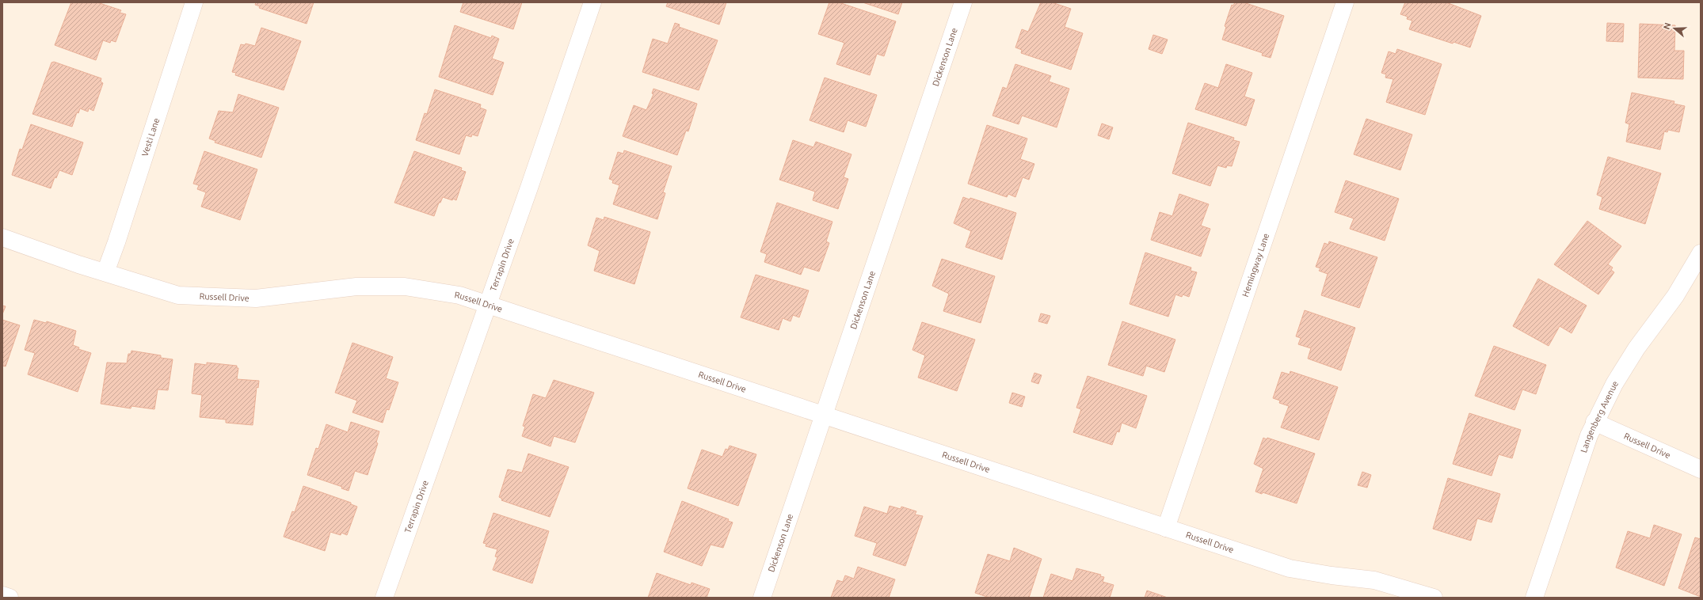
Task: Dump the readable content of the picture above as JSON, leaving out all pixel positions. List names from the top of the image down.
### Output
{
  "streets": {
    "street": [
      "Dickenson Lane",
      "Vesti Lane",
      "Terrapin Drive",
      "Hemingway Lane",
      "Russell Drive",
      "Langenberg Avenue"
    ]
  },
  "crossings": [
    ["Dickenson Lane", "Russell Drive"],
    ["Vesti Lane", "Russell Drive"],
    ["Terrapin Drive", "Russell Drive"],
    ["Hemingway Lane", "Russell Drive"],
    ["Russell Drive", "Langenberg Avenue"]
  ],
  "north": "left"
}
